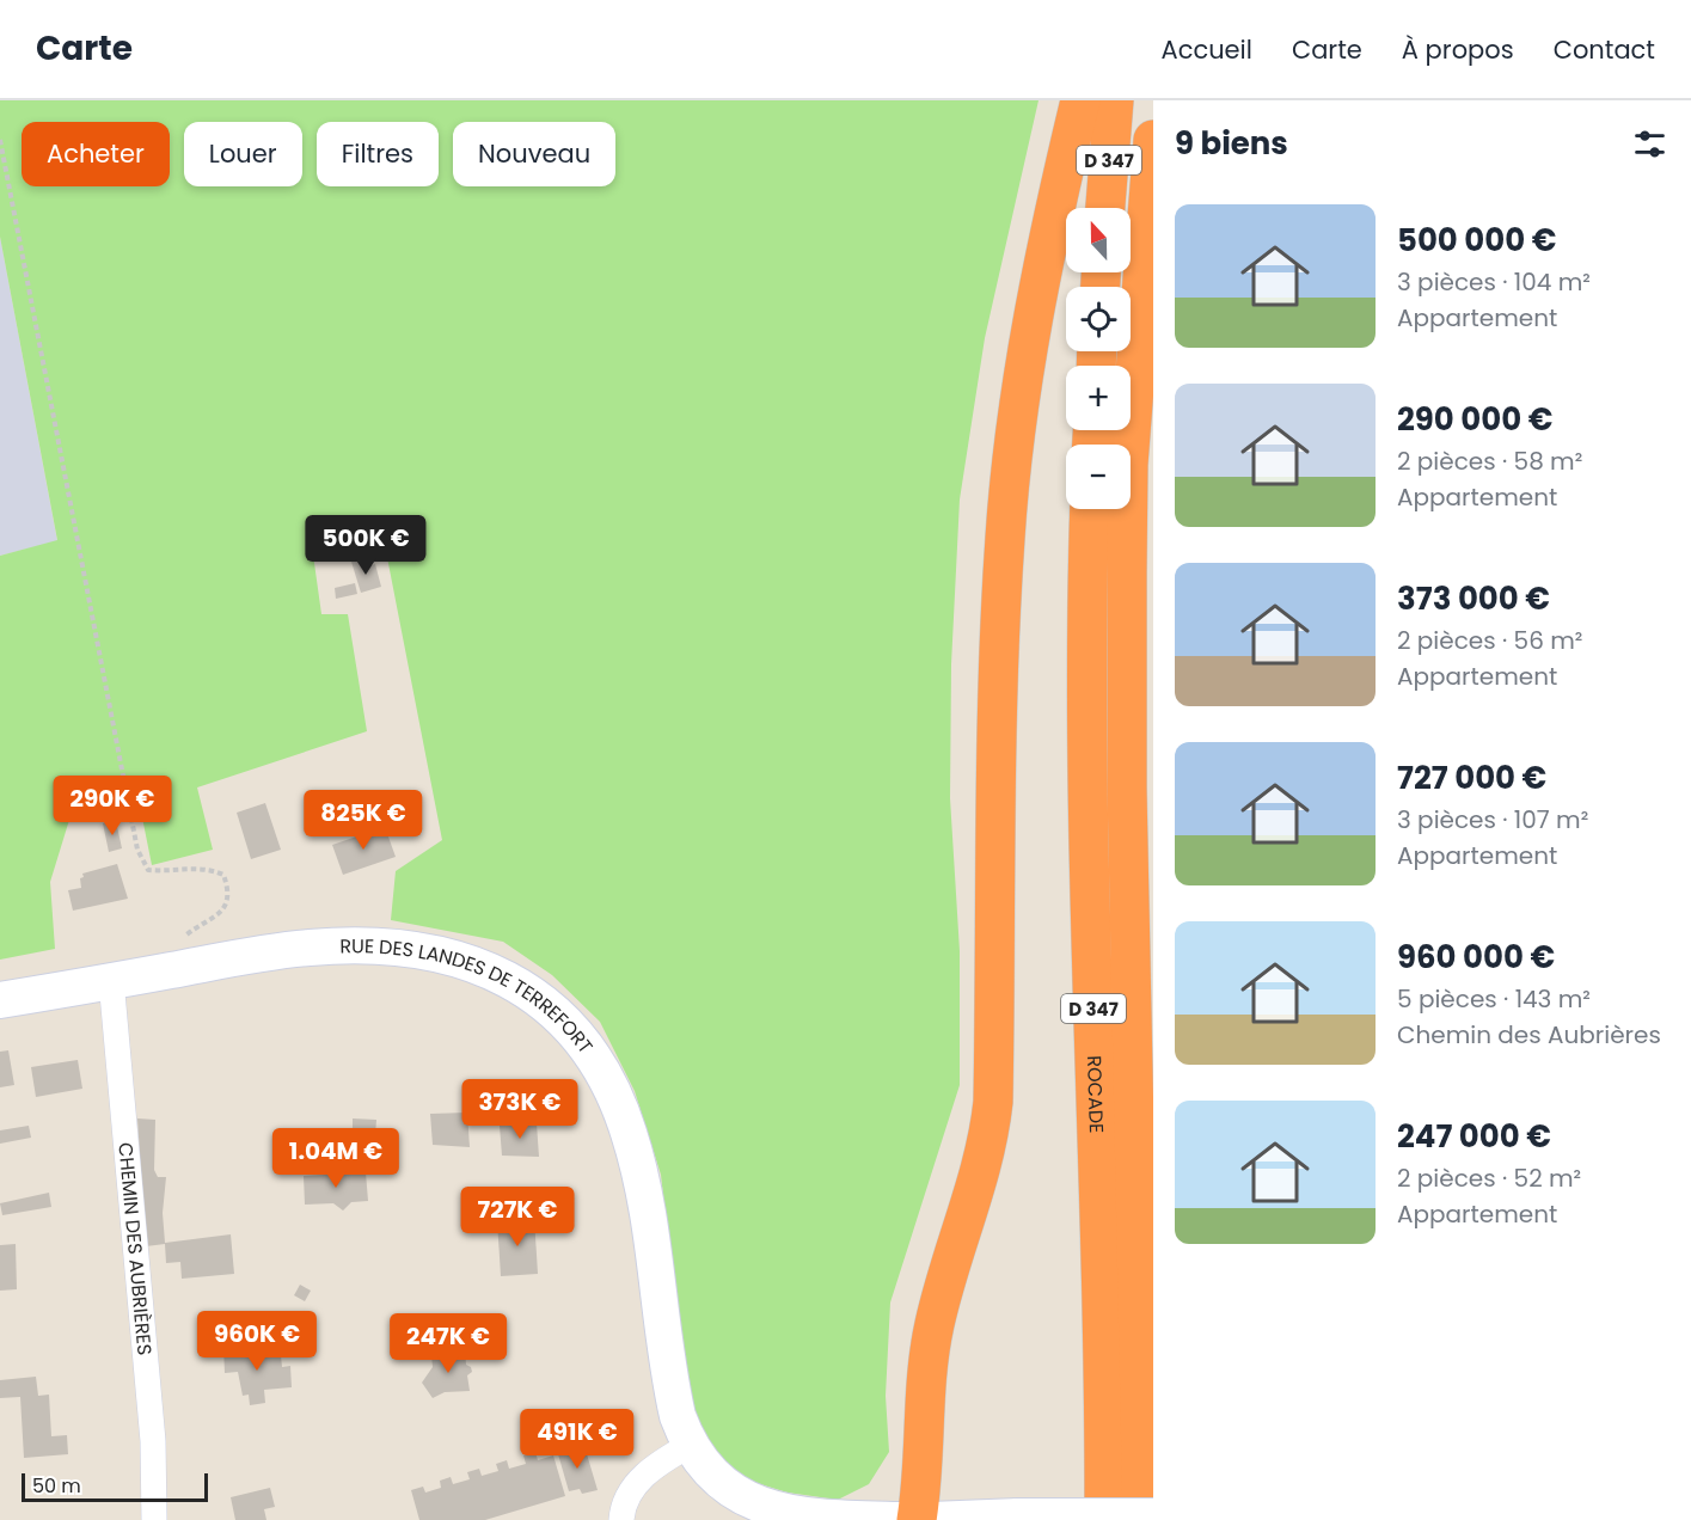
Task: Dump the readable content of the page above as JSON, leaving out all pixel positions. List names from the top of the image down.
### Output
{
  "streets": {
    "highway": ["D 347", "ROCADE"],
    "street": ["RUE DES LANDES DE TERREFORT", "CHEMIN DES AUBRIÈRES"]
  },
  "crossings": [
    ["RUE DES LANDES DE TERREFORT", "CHEMIN DES AUBRIÈRES"]
  ],
  "scale_bar": "50 m",
  "north": "top",
  "page": {
    "header": "Carte",
    "nav": [
      "Accueil",
      "Carte",
      "À propos",
      "Contact"
    ],
    "heading": "9 biens",
    "chip": [
      "Acheter",
      "Louer",
      "Filtres",
      "Nouveau"
    ],
    "list": [
      {
        "name": "500 000 €",
        "note": "3 pièces · 104 m² · Appartement"
      },
      {
        "name": "290 000 €",
        "note": "2 pièces · 58 m² · Appartement"
      },
      {
        "name": "373 000 €",
        "note": "2 pièces · 56 m² · Appartement"
      },
      {
        "name": "727 000 €",
        "note": "3 pièces · 107 m² · Appartement"
      },
      {
        "name": "960 000 €",
        "note": "5 pièces · 143 m² · Chemin des Aubrières"
      },
      {
        "name": "247 000 €",
        "note": "2 pièces · 52 m² · Appartement"
      }
    ],
    "map_buttons": ["+", "−"],
    "price": [
      "500K €",
      "290K €",
      "825K €",
      "373K €",
      "1.04M €",
      "727K €",
      "960K €",
      "247K €",
      "491K €"
    ],
    "scale": "50 m"
  }
}
